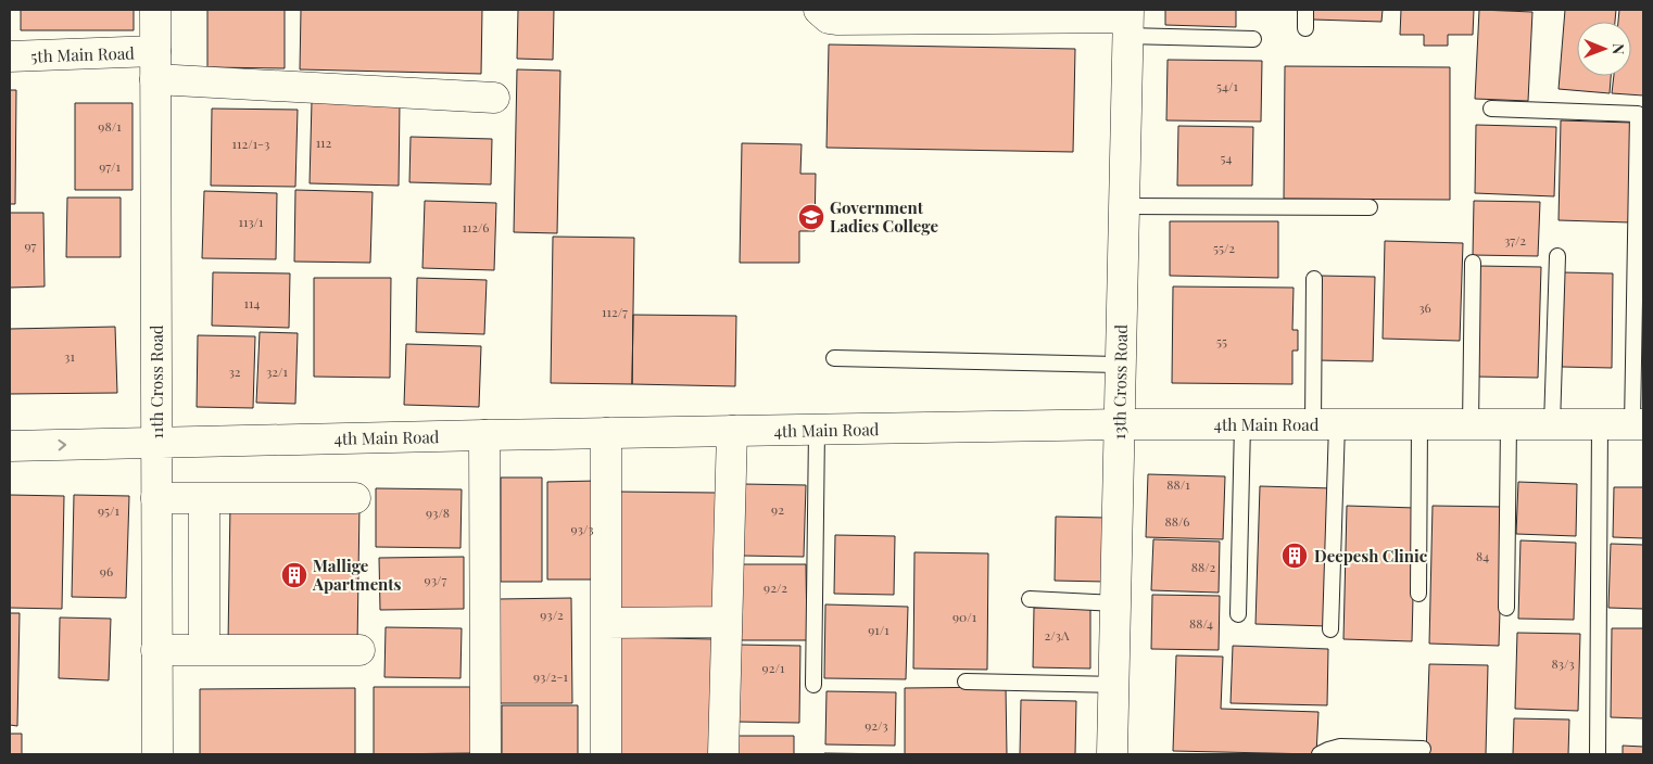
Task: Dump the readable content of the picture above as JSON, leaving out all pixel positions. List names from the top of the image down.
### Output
{
  "streets": {
    "street": [
      "5th Main Road",
      "11th Cross Road",
      "13th Cross Road",
      "4th Main Road"
    ]
  },
  "crossings": [
    ["5th Main Road", "11th Cross Road"],
    ["11th Cross Road", "4th Main Road"],
    ["13th Cross Road", "4th Main Road"]
  ],
  "places": {
    "school or university": ["Government Ladies College"],
    "building": ["Deepesh Clinic", "Mallige Apartments"]
  },
  "house_numbers": [
    "54/1",
    "98/1",
    "112",
    "112/1-3",
    "54",
    "97/1",
    "113/1",
    "112/6",
    "37/2",
    "97",
    "55/2",
    "114",
    "36",
    "112/7",
    "55",
    "31",
    "32",
    "32/1",
    "88/1",
    "92",
    "95/1",
    "93/8",
    "88/6",
    "93/3",
    "84",
    "88/2",
    "96",
    "93/7",
    "92/2",
    "93/2",
    "90/1",
    "88/4",
    "91/1",
    "2/3A",
    "83/3",
    "92/1",
    "93/2-1",
    "92/3"
  ],
  "north": "right"
}
